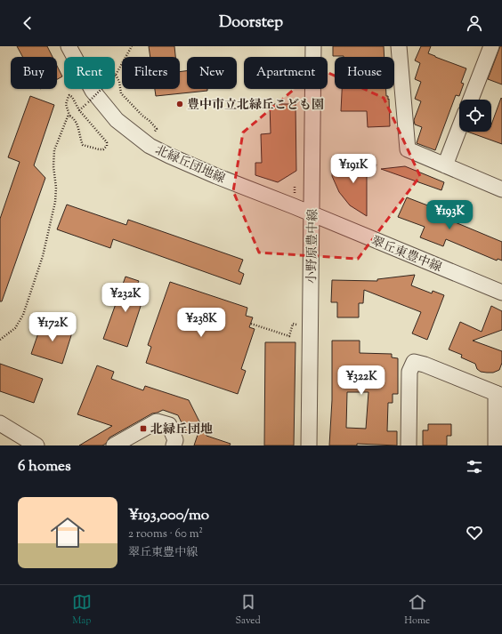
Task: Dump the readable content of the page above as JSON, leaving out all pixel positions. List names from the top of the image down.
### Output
{
  "streets": {
    "street": ["北緑丘団地線", "小野原豊中線", "翠丘東豊中線"]
  },
  "crossings": [
    ["北緑丘団地線", "小野原豊中線"],
    ["北緑丘団地線", "翠丘東豊中線"],
    ["小野原豊中線", "翠丘東豊中線"]
  ],
  "places": {
    "other": ["豊中市立北緑丘こども園"],
    "transit": ["北緑丘団地"]
  },
  "page": {
    "header": "Doorstep",
    "chip": [
      "Buy",
      "Rent",
      "Filters",
      "New",
      "Apartment",
      "House"
    ],
    "price": [
      "¥191K",
      "¥193K",
      "¥232K",
      "¥238K",
      "¥172K",
      "¥322K"
    ],
    "heading": "6 homes",
    "list": [
      {
        "name": "¥193,000/mo",
        "note": "2 rooms · 60 m² · 翠丘東豊中線"
      }
    ],
    "tabs": ["Map", "Saved", "Home"]
  }
}
